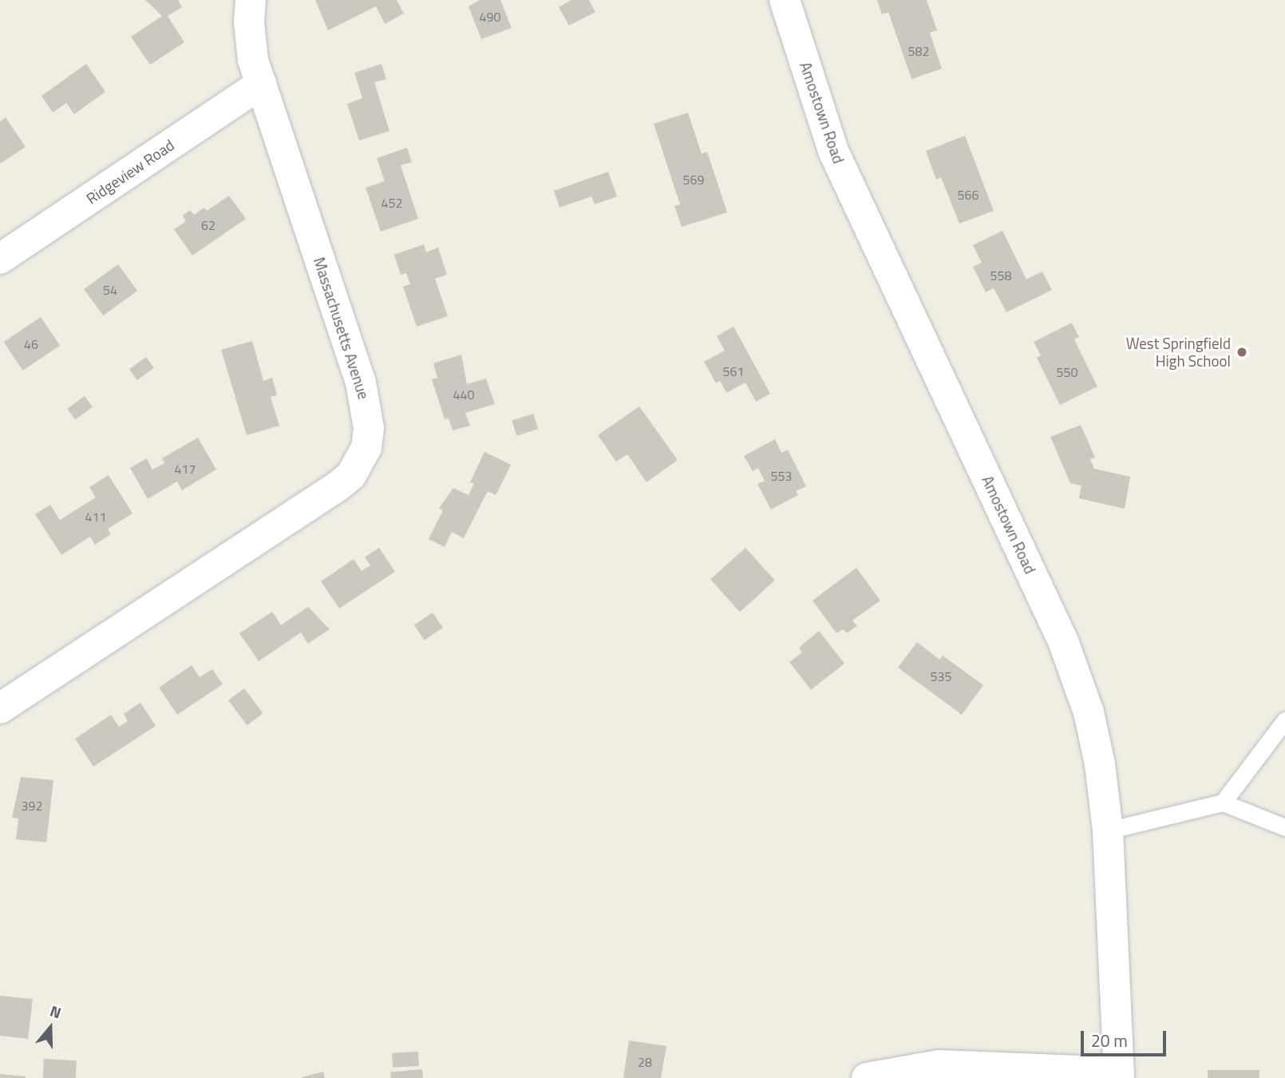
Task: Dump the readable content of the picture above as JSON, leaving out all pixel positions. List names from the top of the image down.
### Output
{
  "streets": {
    "street": ["Amostown Road", "Ridgeview Road", "Massachusetts Avenue"]
  },
  "crossings": [
    ["Ridgeview Road", "Massachusetts Avenue"]
  ],
  "places": ["West Springfield High School"],
  "house_numbers": [
    "490",
    "582",
    "569",
    "566",
    "452",
    "62",
    "558",
    "54",
    "46",
    "561",
    "550",
    "440",
    "417",
    "553",
    "411",
    "535",
    "392",
    "28"
  ],
  "scale_bar": "20 m",
  "north": "top"
}
